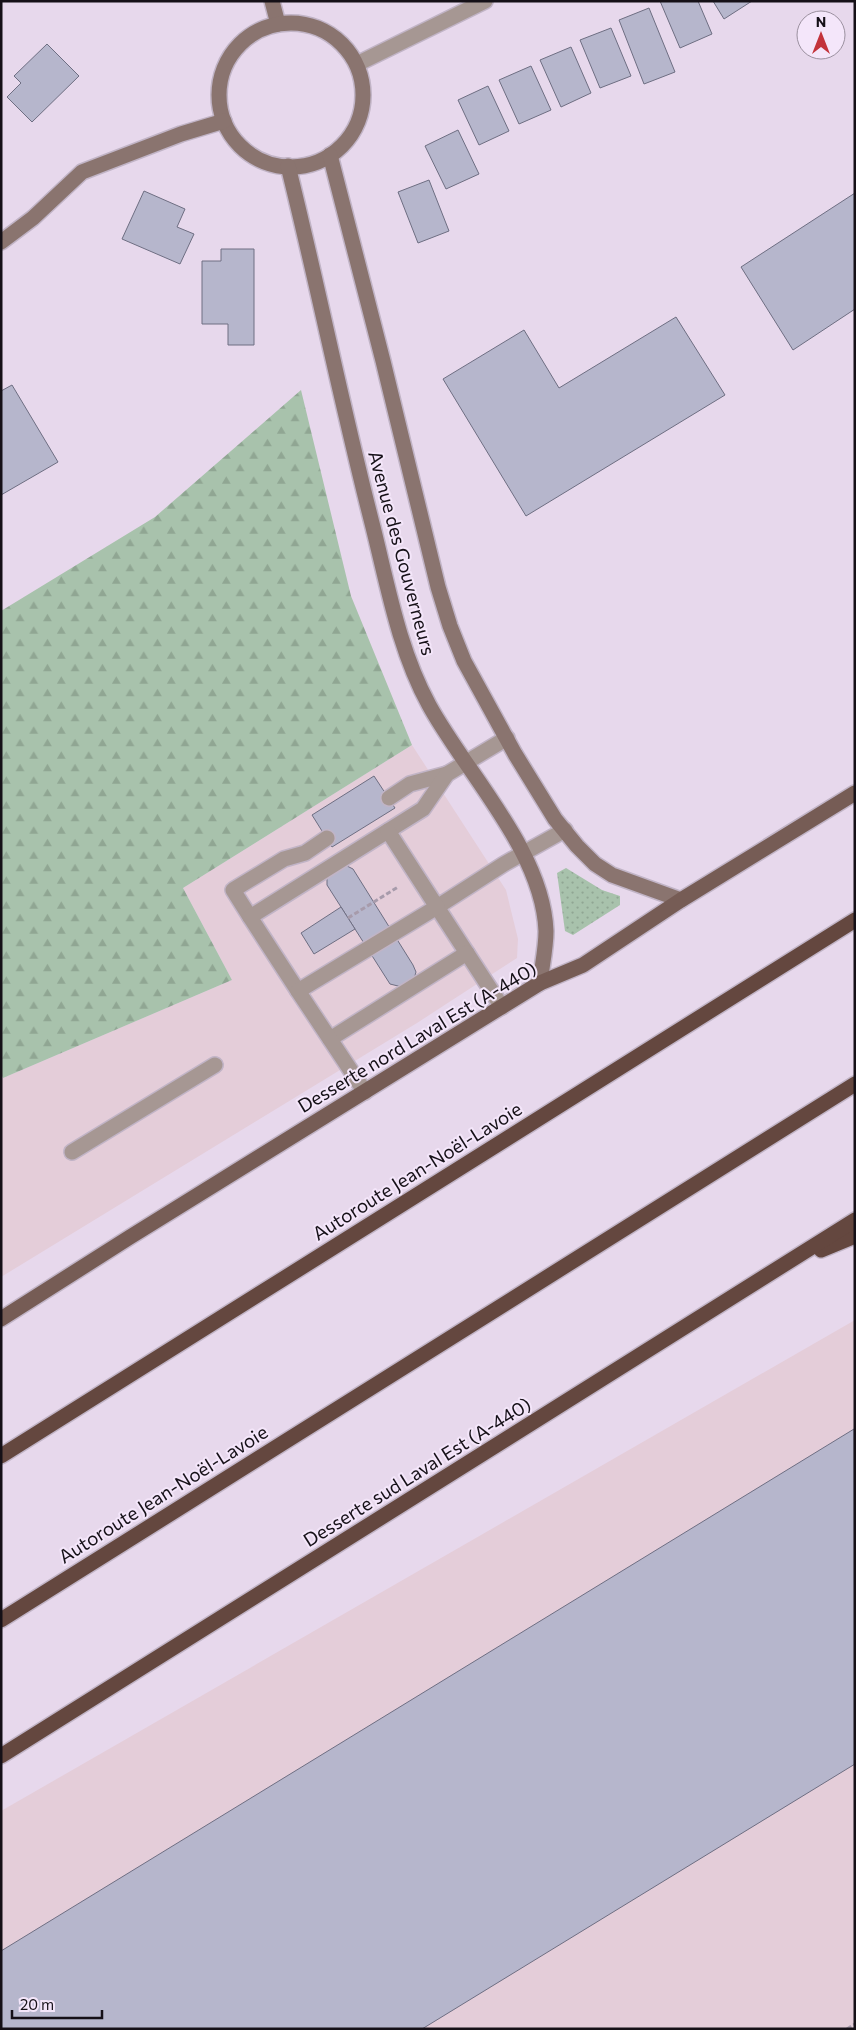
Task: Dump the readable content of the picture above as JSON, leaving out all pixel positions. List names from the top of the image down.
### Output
{
  "streets": {
    "highway": ["Autoroute Jean-Noël-Lavoie", "Desserte sud Laval Est (A-440)"],
    "main road": ["Desserte nord Laval Est (A-440)"],
    "street": ["Avenue des Gouverneurs"]
  },
  "crossings": [
    ["Avenue des Gouverneurs", "Desserte nord Laval Est (A-440)"]
  ],
  "scale_bar": "20 m",
  "north": "top"
}
